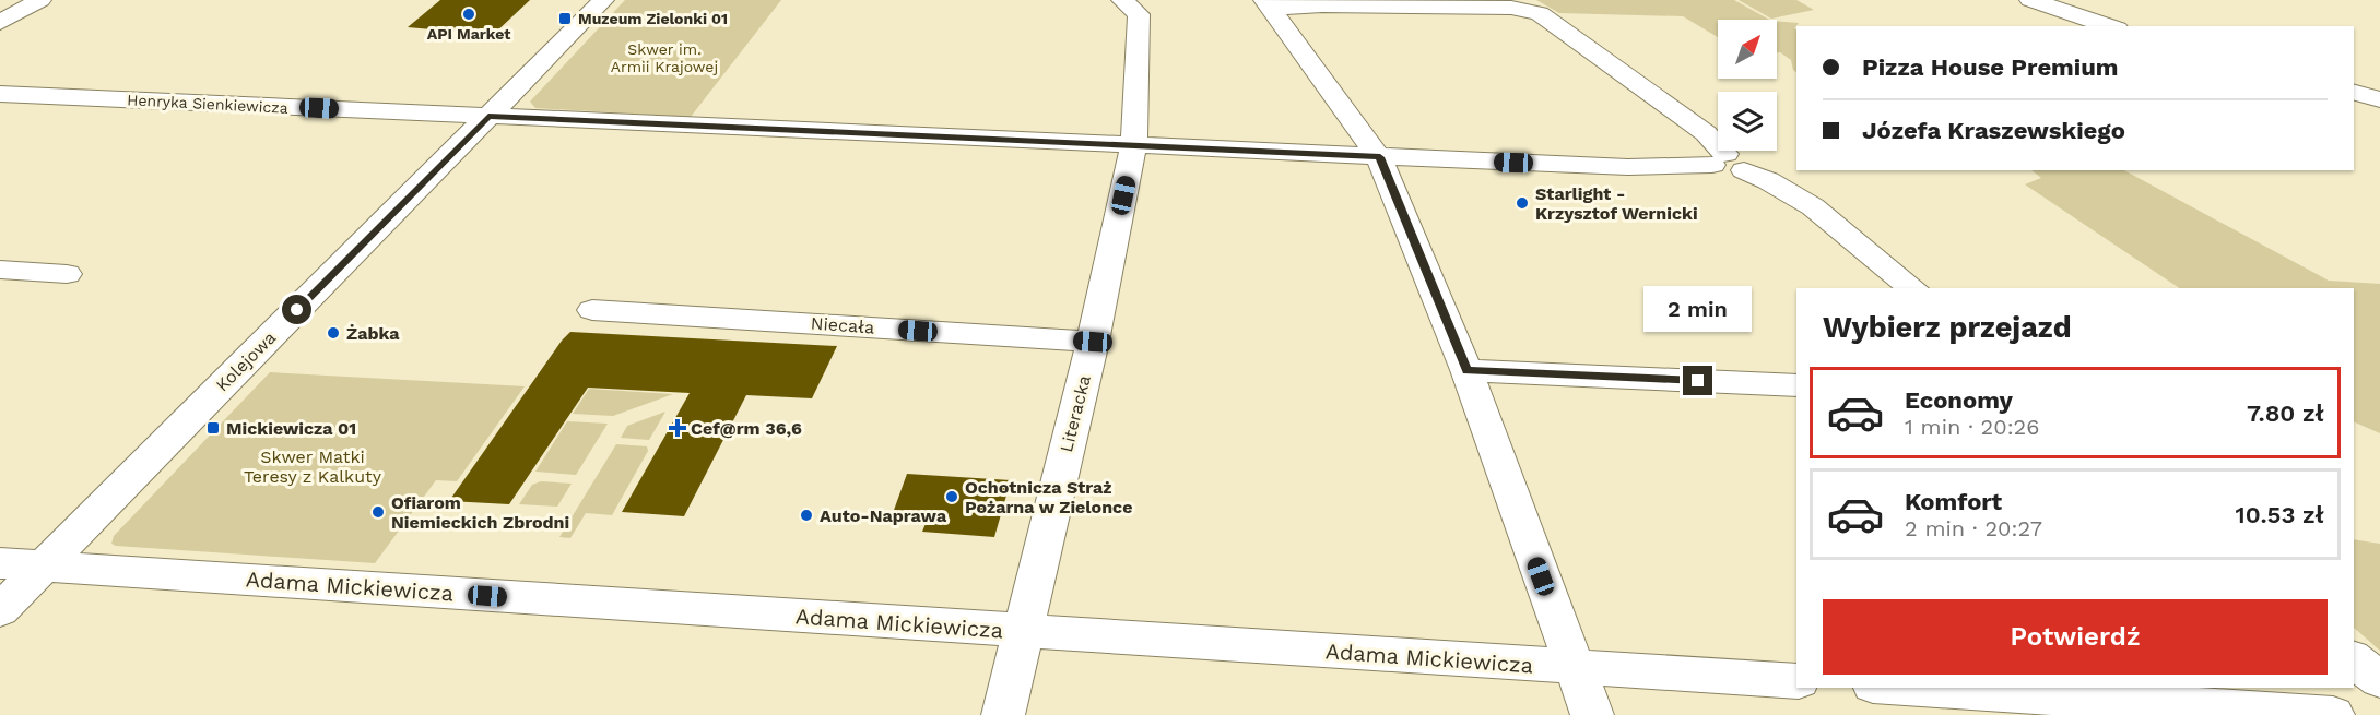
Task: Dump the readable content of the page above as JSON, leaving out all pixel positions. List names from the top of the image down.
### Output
{
  "streets": {
    "street": [
      "Henryka Sienkiewicza",
      "Niecała",
      "Kolejowa",
      "Literacka",
      "Adama Mickiewicza"
    ]
  },
  "crossings": [
    ["Henryka Sienkiewicza", "Kolejowa"],
    ["Henryka Sienkiewicza", "Literacka"],
    ["Niecała", "Literacka"],
    ["Kolejowa", "Adama Mickiewicza"],
    ["Literacka", "Adama Mickiewicza"]
  ],
  "parks": ["Skwer im. Armii Krajowej", "Skwer Matki Teresy z Kalkuty"],
  "places": {
    "other": [
      "API Market",
      "Starlight - Krzysztof Wernicki",
      "Żabka",
      "Ochotnicza Straż Pożarna w Zielonce",
      "Ofiarom Niemieckich Zbrodni",
      "Auto-Naprawa"
    ],
    "transit": ["Muzeum Zielonki 01", "Mickiewicza 01"],
    "health": ["Cef@rm 36,6"]
  },
  "north": "top right",
  "page": {
    "banner": ["Pizza House Premium", "Józefa Kraszewskiego"],
    "bubble": "2 min",
    "heading": "Wybierz przejazd",
    "list": [
      {
        "name": "Economy",
        "note": "1 min · 20:26",
        "value": "7.80 zł"
      },
      {
        "name": "Komfort",
        "note": "2 min · 20:27",
        "value": "10.53 zł"
      }
    ],
    "buttons": "Potwierdź"
  }
}
